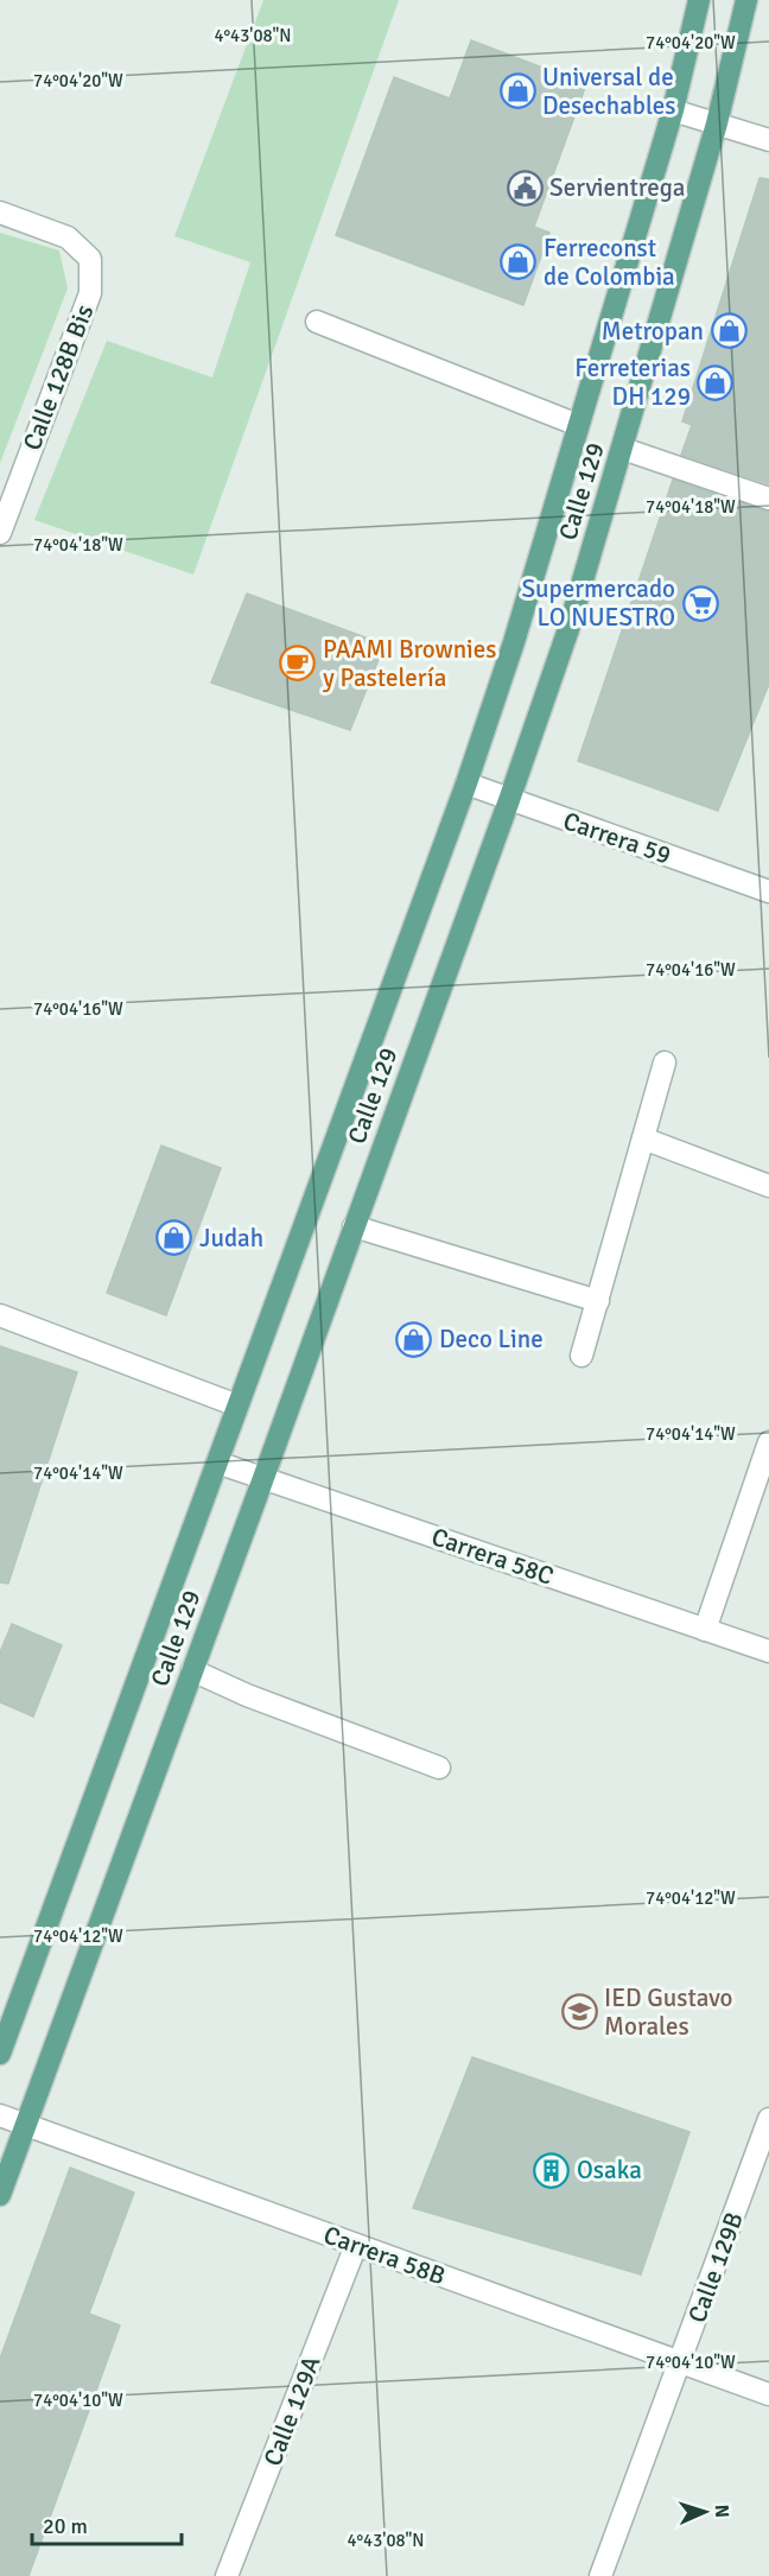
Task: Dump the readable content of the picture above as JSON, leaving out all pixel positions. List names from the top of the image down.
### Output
{
  "streets": {
    "main road": ["Calle 129"],
    "street": [
      "Calle 128B Bis",
      "Carrera 59",
      "Carrera 58C",
      "Carrera 58B",
      "Calle 129B",
      "Calle 129A"
    ]
  },
  "crossings": [
    ["Calle 129", "Carrera 59"],
    ["Calle 129", "Carrera 58C"],
    ["Calle 129", "Carrera 58B"],
    ["Carrera 58B", "Calle 129B"],
    ["Carrera 58B", "Calle 129A"]
  ],
  "places": {
    "shop": [
      "Universal de Desechables",
      "Ferreconst de Colombia",
      "Metropan",
      "Ferreterias DH 129",
      "Judah",
      "Deco Line"
    ],
    "public building": ["Servientrega"],
    "supermarket": ["Supermercado LO NUESTRO"],
    "cafe": ["PAAMI Brownies y Pastelería"],
    "school or university": ["IED Gustavo Morales"],
    "building": ["Osaka"]
  },
  "scale_bar": "20 m",
  "north": "right",
  "coordinates": [
    "4°43'08\"N",
    "74°04'20\"W",
    "74°04'18\"W",
    "74°04'16\"W",
    "74°04'14\"W",
    "74°04'12\"W",
    "74°04'10\"W"
  ]
}
